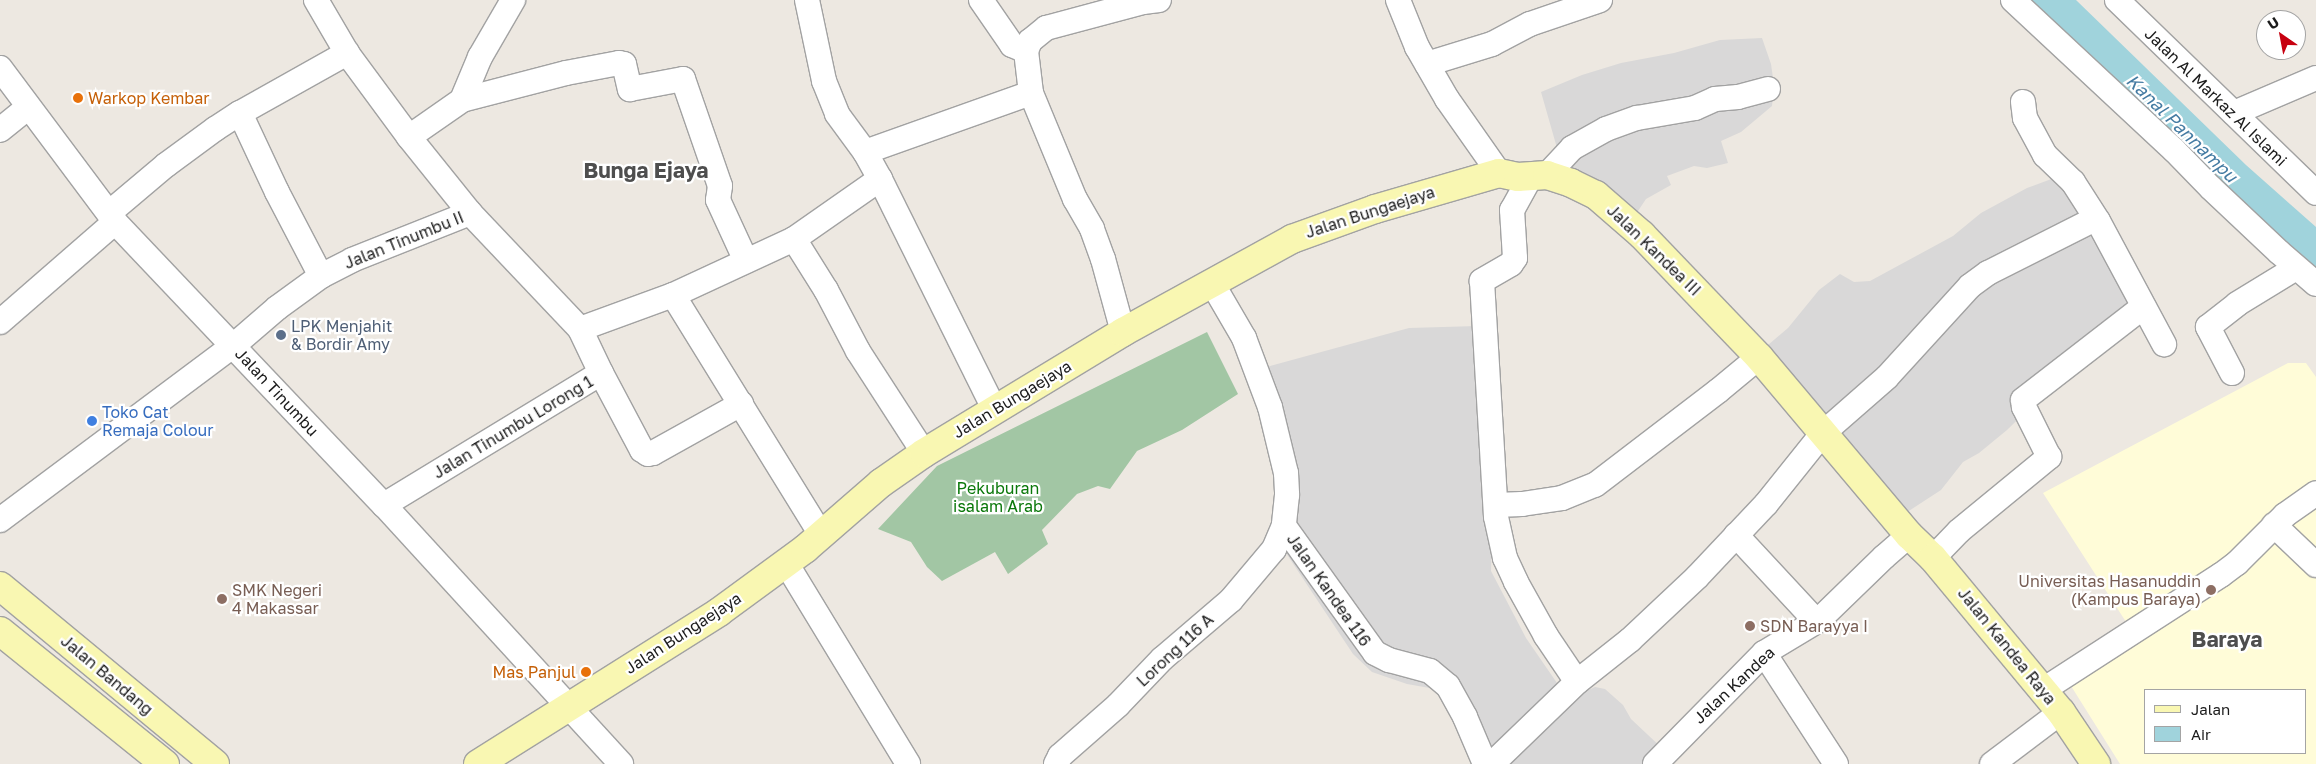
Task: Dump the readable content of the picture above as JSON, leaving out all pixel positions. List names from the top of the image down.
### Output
{
  "streets": {
    "street": [
      "Jalan Al Markaz Al Islami",
      "Jalan Bungaejaya",
      "Jalan Tinumbu II",
      "Jalan Kandea III",
      "Jalan Tinumbu",
      "Jalan Tinumbu Lorong 1",
      "Jalan Kandea 116",
      "Jalan Kandea Raya",
      "Lorong 116 A",
      "Jalan Bandang",
      "Jalan Kandea"
    ]
  },
  "crossings": [
    ["Jalan Bungaejaya", "Jalan Kandea III"],
    ["Jalan Bungaejaya", "Jalan Tinumbu"],
    ["Jalan Bungaejaya", "Jalan Kandea 116"],
    ["Jalan Tinumbu II", "Jalan Tinumbu"],
    ["Jalan Tinumbu II", "Jalan Tinumbu Lorong 1"],
    ["Jalan Kandea III", "Jalan Kandea Raya"],
    ["Jalan Kandea III", "Jalan Kandea"],
    ["Jalan Tinumbu", "Jalan Tinumbu Lorong 1"],
    ["Jalan Kandea 116", "Lorong 116 A"],
    ["Jalan Kandea Raya", "Jalan Kandea"]
  ],
  "districts": ["Bunga Ejaya", "Baraya"],
  "water": ["Kanal Pannampu"],
  "parks": ["Pekuburan isalam Arab"],
  "places": [
    "Warkop Kembar",
    "LPK Menjahit & Bordir Amy",
    "Toko Cat Remaja Colour",
    "Universitas Hasanuddin (Kampus Baraya)",
    "SMK Negeri 4 Makassar",
    "SDN Barayya I",
    "Mas Panjul"
  ],
  "legend": ["Jalan", "Air"],
  "north": "top left"
}
